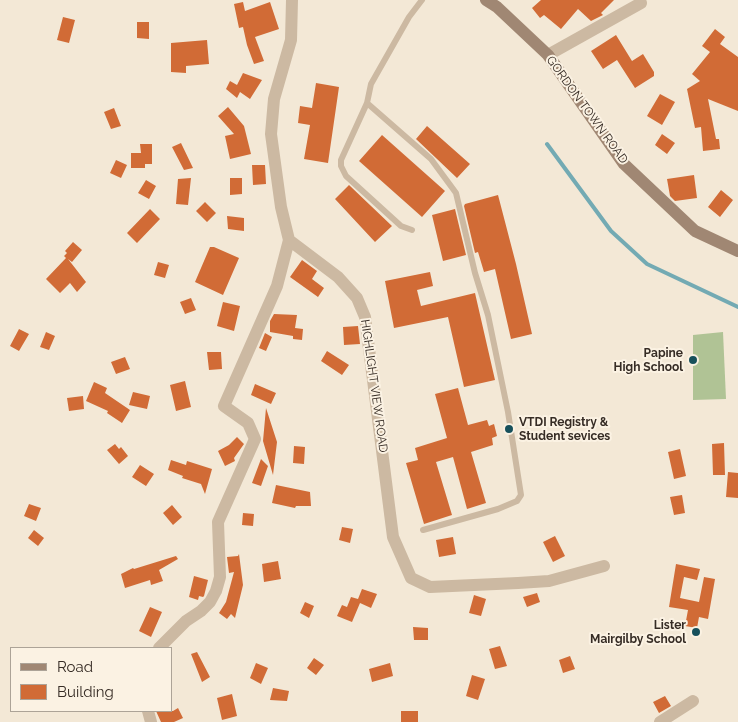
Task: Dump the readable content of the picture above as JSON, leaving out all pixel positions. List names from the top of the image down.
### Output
{
  "streets": {
    "main road": ["GORDON TOWN ROAD"],
    "street": ["HIGHLIGHT VIEW ROAD"]
  },
  "places": ["Papine High School", "VTDI Registry & Student sevices", "Lister Mairgilby School"],
  "legend": ["Road", "Building"]
}
